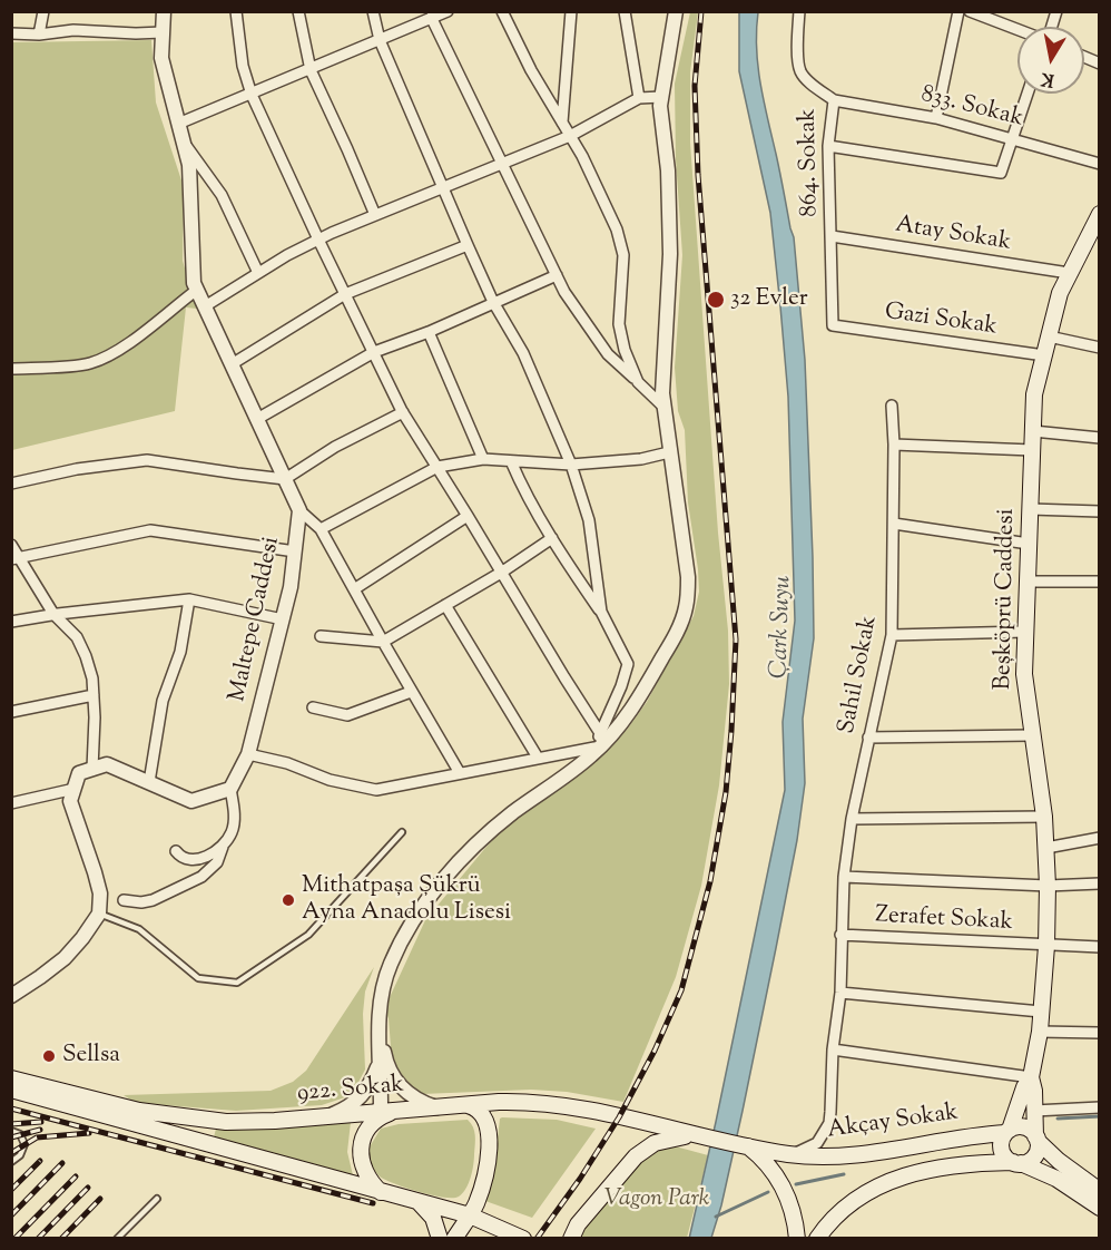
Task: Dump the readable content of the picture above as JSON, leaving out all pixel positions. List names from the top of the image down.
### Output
{
  "streets": {
    "main road": ["Beşköprü Caddesi", "922. Sokak", "Akçay Sokak"],
    "street": [
      "833. Sokak",
      "864. Sokak",
      "Atay Sokak",
      "Gazi Sokak",
      "Maltepe Caddesi",
      "Sahil Sokak",
      "Zerafet Sokak"
    ]
  },
  "crossings": [
    ["833. Sokak", "864. Sokak"],
    ["864. Sokak", "Atay Sokak"],
    ["864. Sokak", "Gazi Sokak"],
    ["Atay Sokak", "Beşköprü Caddesi"],
    ["Gazi Sokak", "Beşköprü Caddesi"],
    ["Beşköprü Caddesi", "Zerafet Sokak"],
    ["Sahil Sokak", "Zerafet Sokak"],
    ["Sahil Sokak", "Akçay Sokak"],
    ["922. Sokak", "Akçay Sokak"]
  ],
  "water": ["Çark Suyu"],
  "parks": ["Vagon Park"],
  "places": ["32 Evler", "Mithatpaşa Şükrü Ayna Anadolu Lisesi", "Sellsa"],
  "north": "bottom"
}
